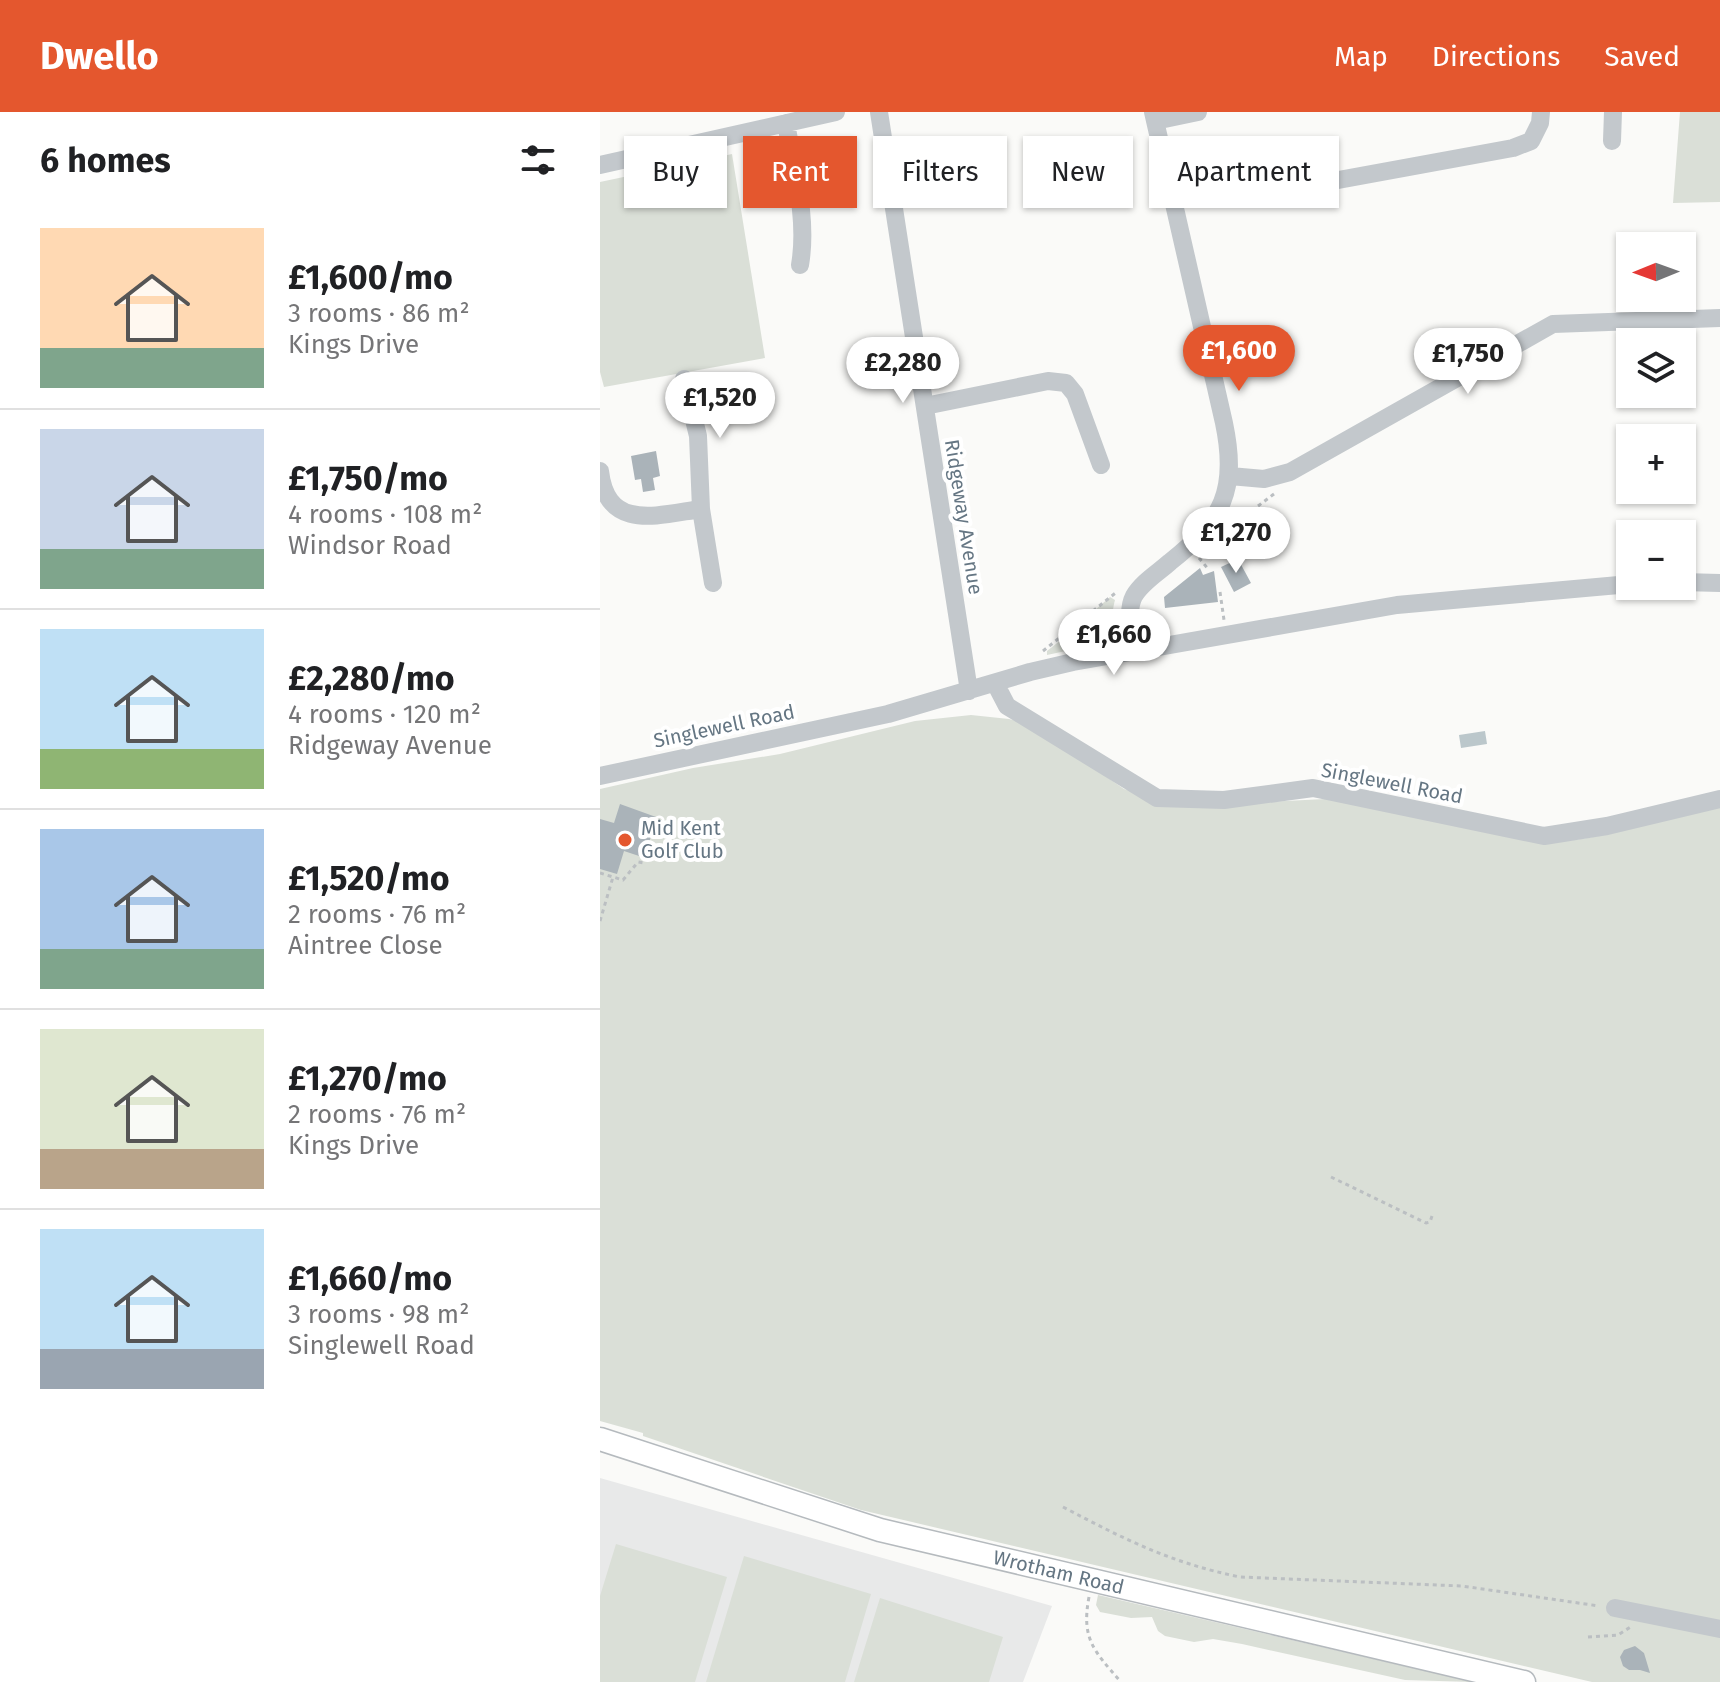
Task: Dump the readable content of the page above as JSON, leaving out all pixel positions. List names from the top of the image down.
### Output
{
  "streets": {
    "main road": ["Wrotham Road"],
    "street": ["Ridgeway Avenue", "Singlewell Road"]
  },
  "crossings": [
    ["Ridgeway Avenue", "Singlewell Road"]
  ],
  "places": ["Mid Kent Golf Club"],
  "north": "left",
  "page": {
    "header": "Dwello",
    "nav": ["Map", "Directions", "Saved"],
    "heading": "6 homes",
    "chip": [
      "Buy",
      "Rent",
      "Filters",
      "New",
      "Apartment"
    ],
    "list": [
      {
        "name": "£1,600/mo",
        "note": "3 rooms · 86 m² · Kings Drive"
      },
      {
        "name": "£1,750/mo",
        "note": "4 rooms · 108 m² · Windsor Road"
      },
      {
        "name": "£2,280/mo",
        "note": "4 rooms · 120 m² · Ridgeway Avenue"
      },
      {
        "name": "£1,520/mo",
        "note": "2 rooms · 76 m² · Aintree Close"
      },
      {
        "name": "£1,270/mo",
        "note": "2 rooms · 76 m² · Kings Drive"
      },
      {
        "name": "£1,660/mo",
        "note": "3 rooms · 98 m² · Singlewell Road"
      }
    ],
    "map_buttons": ["+", "−"],
    "price": [
      "£1,600",
      "£1,750",
      "£2,280",
      "£1,520",
      "£1,270",
      "£1,660"
    ]
  }
}
